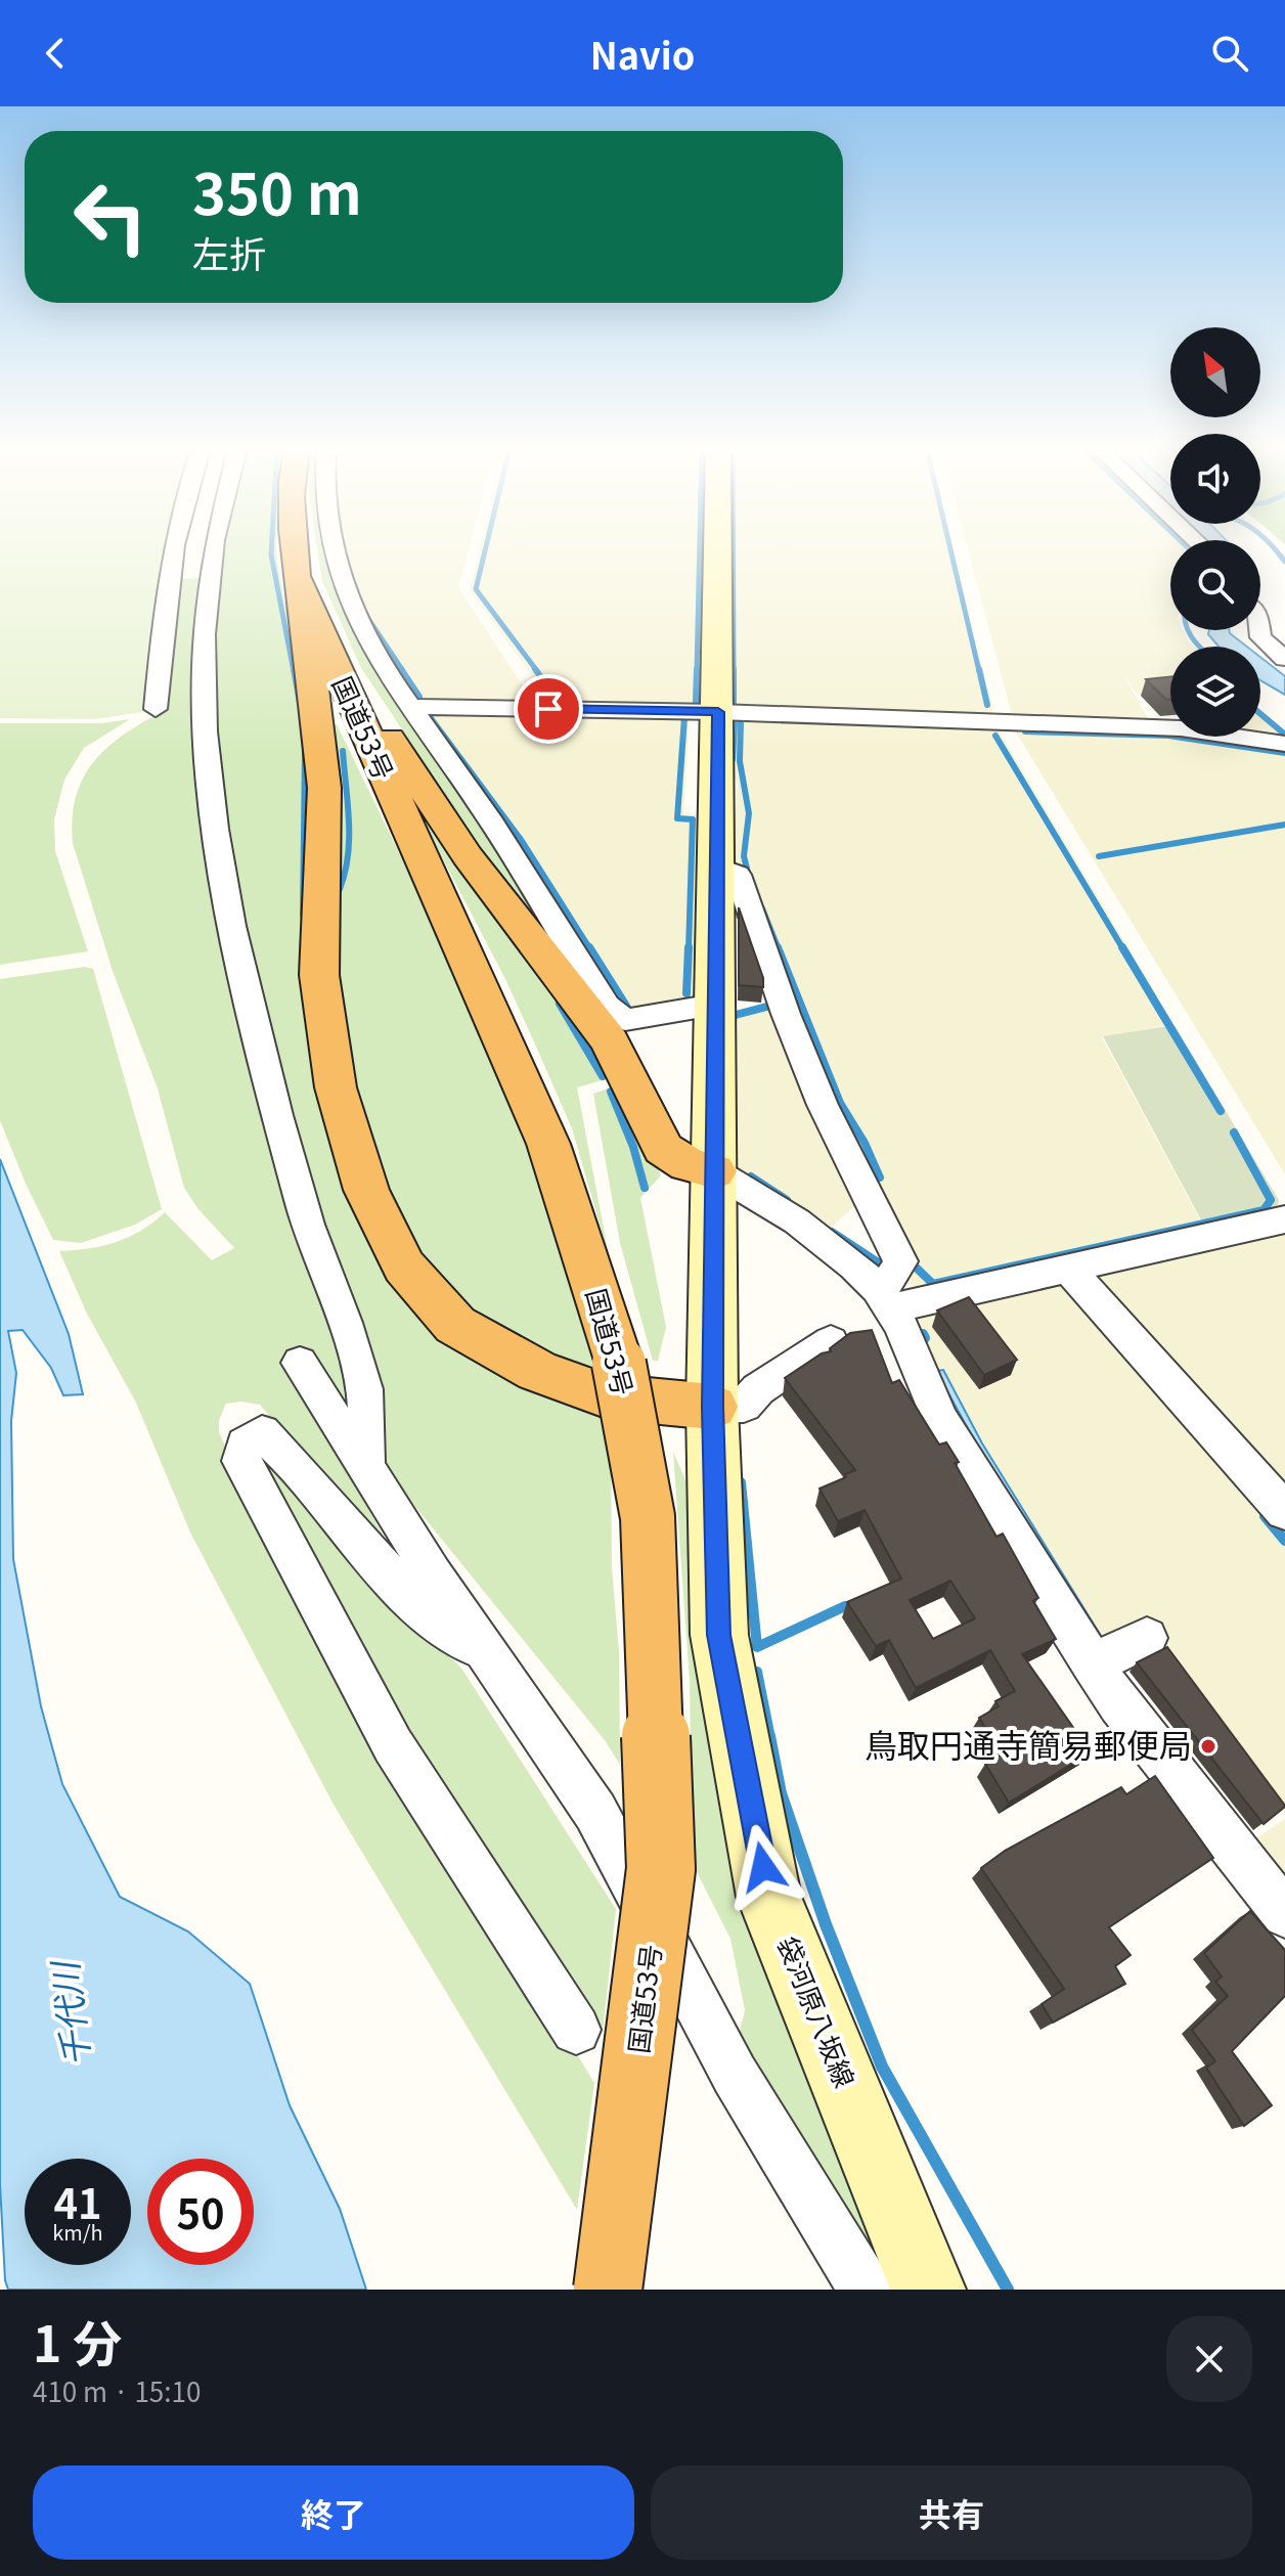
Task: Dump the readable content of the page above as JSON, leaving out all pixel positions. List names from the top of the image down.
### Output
{
  "streets": {
    "highway": ["国道53号"],
    "main road": ["袋河原八坂線"]
  },
  "water": ["千代川"],
  "places": ["鳥取円通寺簡易郵便局"],
  "north": "top left",
  "page": {
    "header": "Navio",
    "turn": ["350 m", "左折"],
    "speed": "41 km/h",
    "limit": "50",
    "heading": ["1 分", "410 m · 15:10"],
    "buttons": ["終了", "共有"]
  }
}
